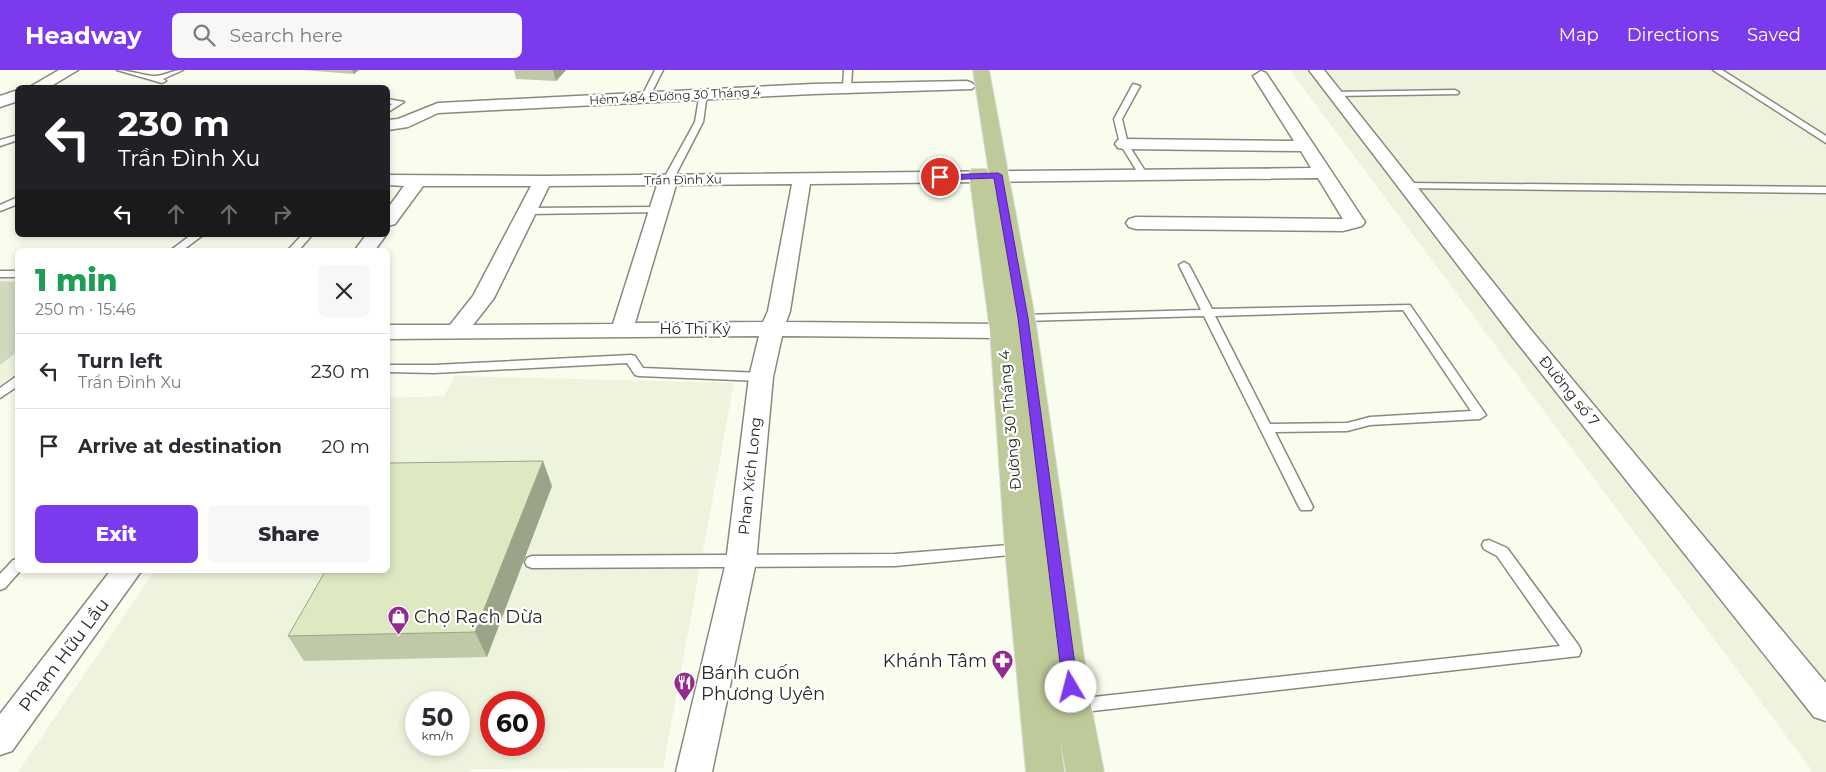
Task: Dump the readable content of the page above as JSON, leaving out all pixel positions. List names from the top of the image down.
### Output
{
  "streets": {
    "main road": ["Đường 30 Tháng 4"],
    "street": [
      "Hẻm 484 Đường 30 Tháng 4",
      "Trần Đình Xu",
      "Hồ Thị Kỷ",
      "Đường số 7",
      "Phan Xích Long",
      "Phạm Hữu Lầu"
    ]
  },
  "crossings": [
    ["Hẻm 484 Đường 30 Tháng 4", "Đường 30 Tháng 4"],
    ["Trần Đình Xu", "Đường 30 Tháng 4"],
    ["Trần Đình Xu", "Phan Xích Long"],
    ["Hồ Thị Kỷ", "Đường 30 Tháng 4"],
    ["Hồ Thị Kỷ", "Phan Xích Long"]
  ],
  "places": {
    "shop": ["Chợ Rạch Dừa"],
    "pharmacy": ["Khánh Tâm"],
    "restaurant": ["Bánh cuốn Phương Uyên"]
  },
  "page": {
    "header": "Headway",
    "search": "Search here",
    "nav": ["Map", "Directions", "Saved"],
    "turn": ["230 m", "Trần Đình Xu"],
    "heading": ["1 min", "250 m · 15:46"],
    "list": [
      {
        "name": "Turn left",
        "note": "Trần Đình Xu",
        "value": "230 m"
      },
      {
        "name": "Arrive at destination",
        "value": "20 m"
      }
    ],
    "buttons": ["Exit", "Share"],
    "speed": "50 km/h",
    "limit": "60"
  }
}
